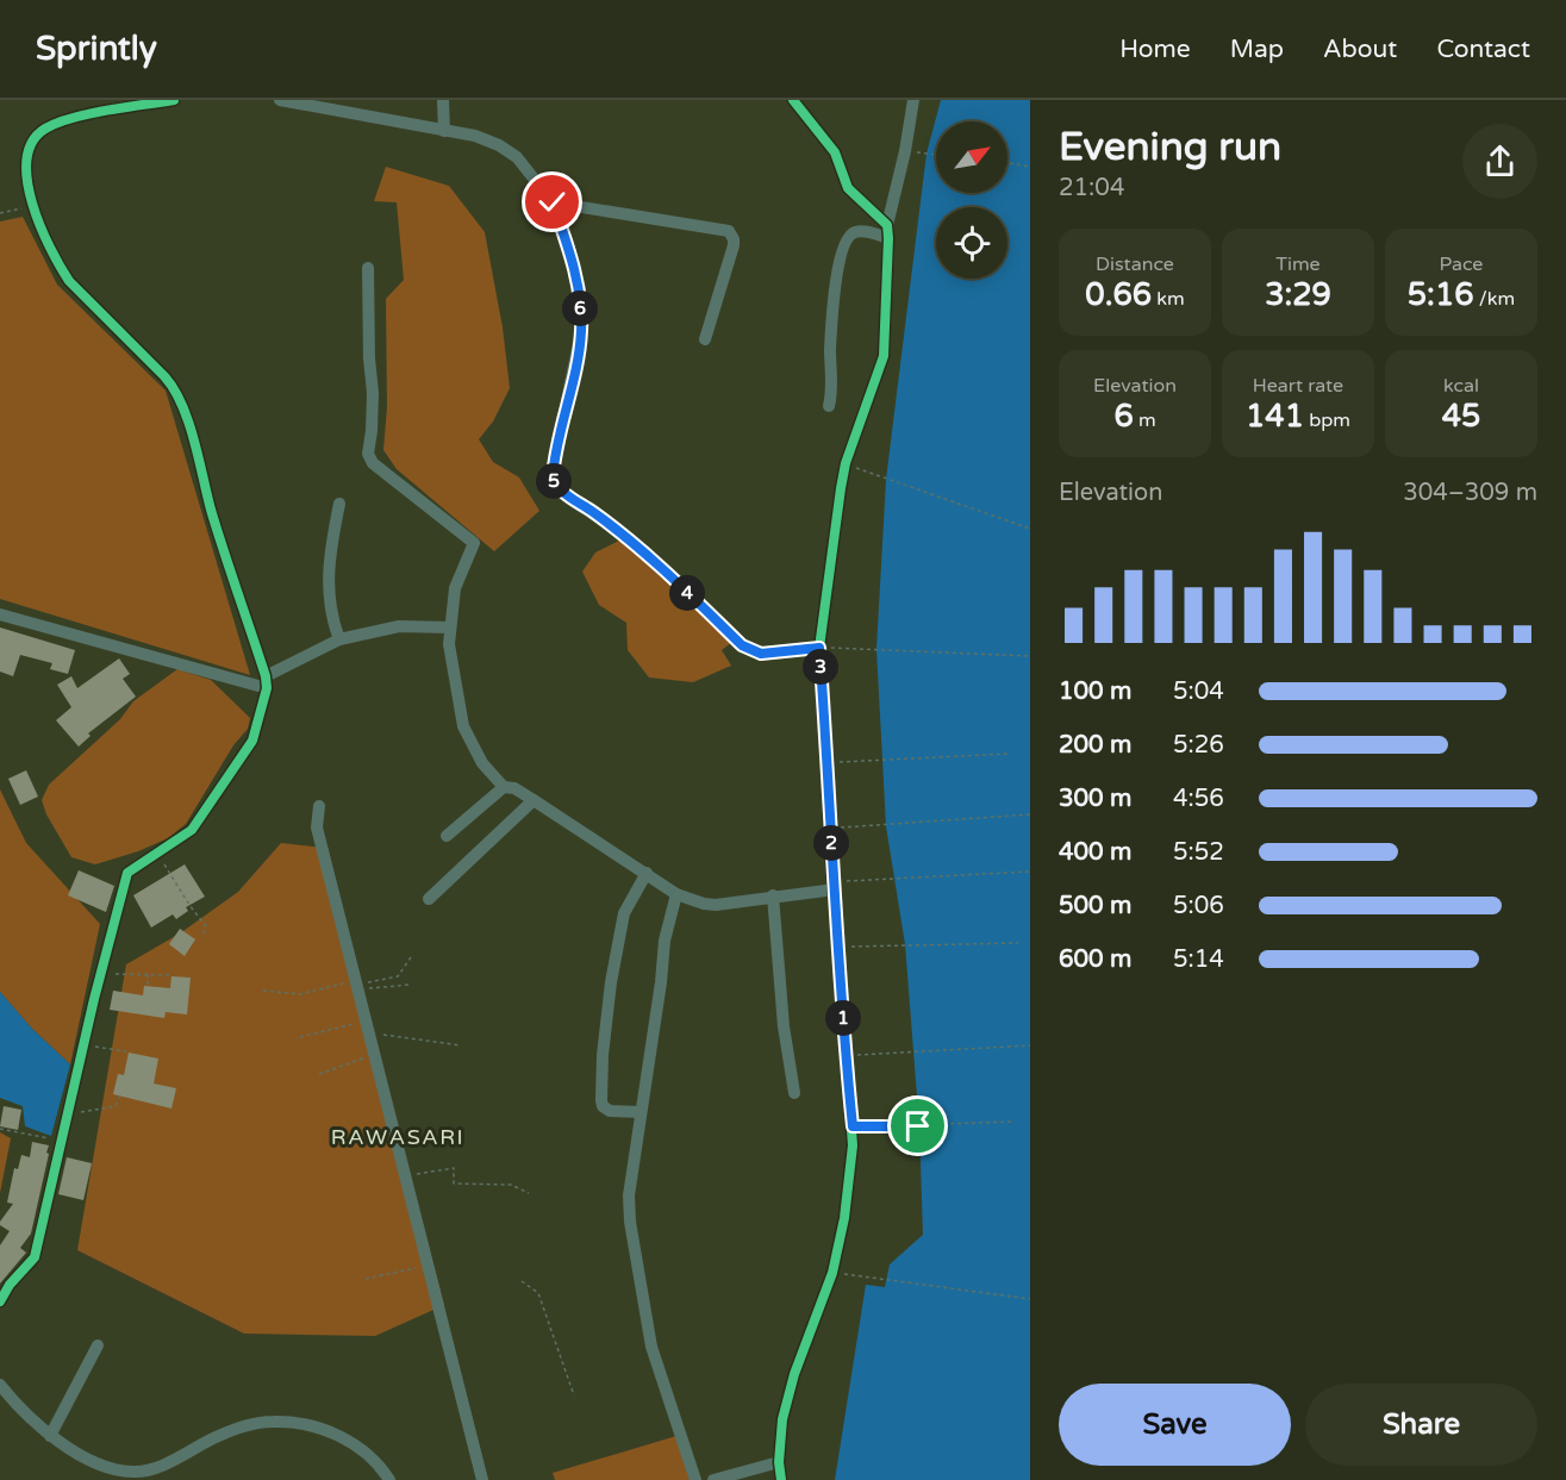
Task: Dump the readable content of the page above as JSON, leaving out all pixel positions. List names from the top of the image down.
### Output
{
  "districts": ["RAWASARI"],
  "north": "top right",
  "page": {
    "header": "Sprintly",
    "nav": [
      "Home",
      "Map",
      "About",
      "Contact"
    ],
    "heading": ["Evening run", "21:04"],
    "stats": [
      ["Distance", "0.66 km"],
      ["Time", "3:29"],
      ["Pace", "5:16 /km"],
      ["Elevation", "6 m"],
      ["Heart rate", "141 bpm"],
      ["kcal", "45"]
    ],
    "pins": [
      "6",
      "5",
      "4",
      "3",
      "2",
      "1"
    ],
    "chart": ["Elevation", "304–309 m"],
    "list": [
      {
        "name": "100 m",
        "note": "5:04"
      },
      {
        "name": "200 m",
        "note": "5:26"
      },
      {
        "name": "300 m",
        "note": "4:56"
      },
      {
        "name": "400 m",
        "note": "5:52"
      },
      {
        "name": "500 m",
        "note": "5:06"
      },
      {
        "name": "600 m",
        "note": "5:14"
      }
    ],
    "buttons": ["Save", "Share"]
  }
}
